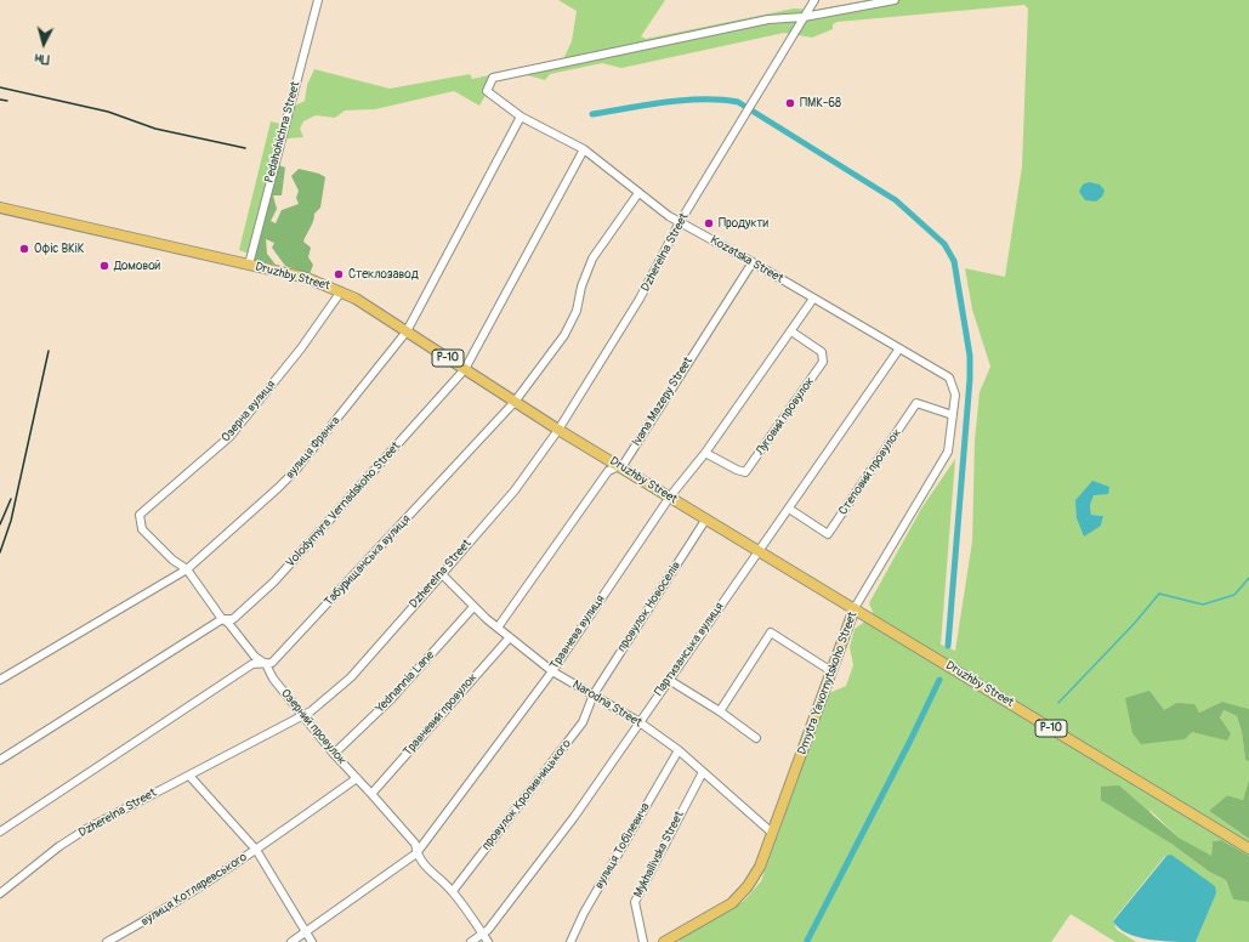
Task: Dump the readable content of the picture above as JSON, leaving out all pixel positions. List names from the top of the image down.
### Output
{
  "streets": {
    "main road": ["Druzhby Street", "Р-10", "Dmytra Yavornytskoho Street"],
    "street": [
      "Pedahohichna Street",
      "Dzherelna Street",
      "Kozatska Street",
      "Ivana Mazepy Street",
      "Озерна вулиця",
      "Луговий провулок",
      "вулиця Франка",
      "Степовий провулок",
      "Volodymyra Vernadskoho Street",
      "Табурищанська вулиця",
      "провулок Новоселів",
      "Травнева вулиця",
      "Партизанська вулиця",
      "Yednannia Lane",
      "Narodna Street",
      "Травневий провулок",
      "Озерний провулок",
      "провулок Кропивницького",
      "вулиця Тобілевича",
      "Mykhailivska Street",
      "вулиця Котляревського"
    ]
  },
  "crossings": [
    ["Pedahohichna Street", "Druzhby Street"],
    ["Dzherelna Street", "Kozatska Street"],
    ["Dzherelna Street", "Druzhby Street"],
    ["Dzherelna Street", "Narodna Street"],
    ["Dzherelna Street", "Озерний провулок"],
    ["Dzherelna Street", "вулиця Котляревського"],
    ["Kozatska Street", "Ivana Mazepy Street"],
    ["Kozatska Street", "вулиця Франка"],
    ["Kozatska Street", "Volodymyra Vernadskoho Street"],
    ["Kozatska Street", "Табурищанська вулиця"],
    ["Kozatska Street", "Травнева вулиця"],
    ["Kozatska Street", "Партизанська вулиця"],
    ["Kozatska Street", "Dmytra Yavornytskoho Street"],
    ["Druzhby Street", "Ivana Mazepy Street"],
    ["Druzhby Street", "Озерна вулиця"],
    ["Druzhby Street", "вулиця Франка"],
    ["Druzhby Street", "Volodymyra Vernadskoho Street"],
    ["Druzhby Street", "Табурищанська вулиця"],
    ["Druzhby Street", "провулок Новоселів"],
    ["Druzhby Street", "Травнева вулиця"],
    ["Druzhby Street", "Партизанська вулиця"],
    ["Druzhby Street", "Dmytra Yavornytskoho Street"],
    ["Ivana Mazepy Street", "Narodna Street"],
    ["Озерна вулиця", "Озерний провулок"],
    ["Луговий провулок", "Травнева вулиця"],
    ["вулиця Франка", "Озерний провулок"],
    ["Степовий провулок", "Партизанська вулиця"],
    ["Степовий провулок", "Dmytra Yavornytskoho Street"],
    ["Volodymyra Vernadskoho Street", "Озерний провулок"],
    ["Табурищанська вулиця", "Озерний провулок"],
    ["провулок Новоселів", "Narodna Street"],
    ["провулок Новоселів", "провулок Кропивницького"],
    ["Травнева вулиця", "Narodna Street"],
    ["Травнева вулиця", "Озерний провулок"],
    ["Партизанська вулиця", "Narodna Street"],
    ["Партизанська вулиця", "Озерний провулок"],
    ["Yednannia Lane", "Narodna Street"],
    ["Yednannia Lane", "Озерний провулок"],
    ["Dmytra Yavornytskoho Street", "Narodna Street"],
    ["Narodna Street", "Травневий провулок"],
    ["Narodna Street", "провулок Кропивницького"],
    ["Narodna Street", "вулиця Тобілевича"],
    ["Narodna Street", "Mykhailivska Street"],
    ["Травневий провулок", "Озерний провулок"],
    ["Озерний провулок", "провулок Кропивницького"],
    ["Озерний провулок", "вулиця Котляревського"]
  ],
  "places": [
    "ПМК-68",
    "Продукти",
    "Офіс ВКіК",
    "Домовой",
    "Стеклозавод"
  ],
  "north": "bottom"
}
